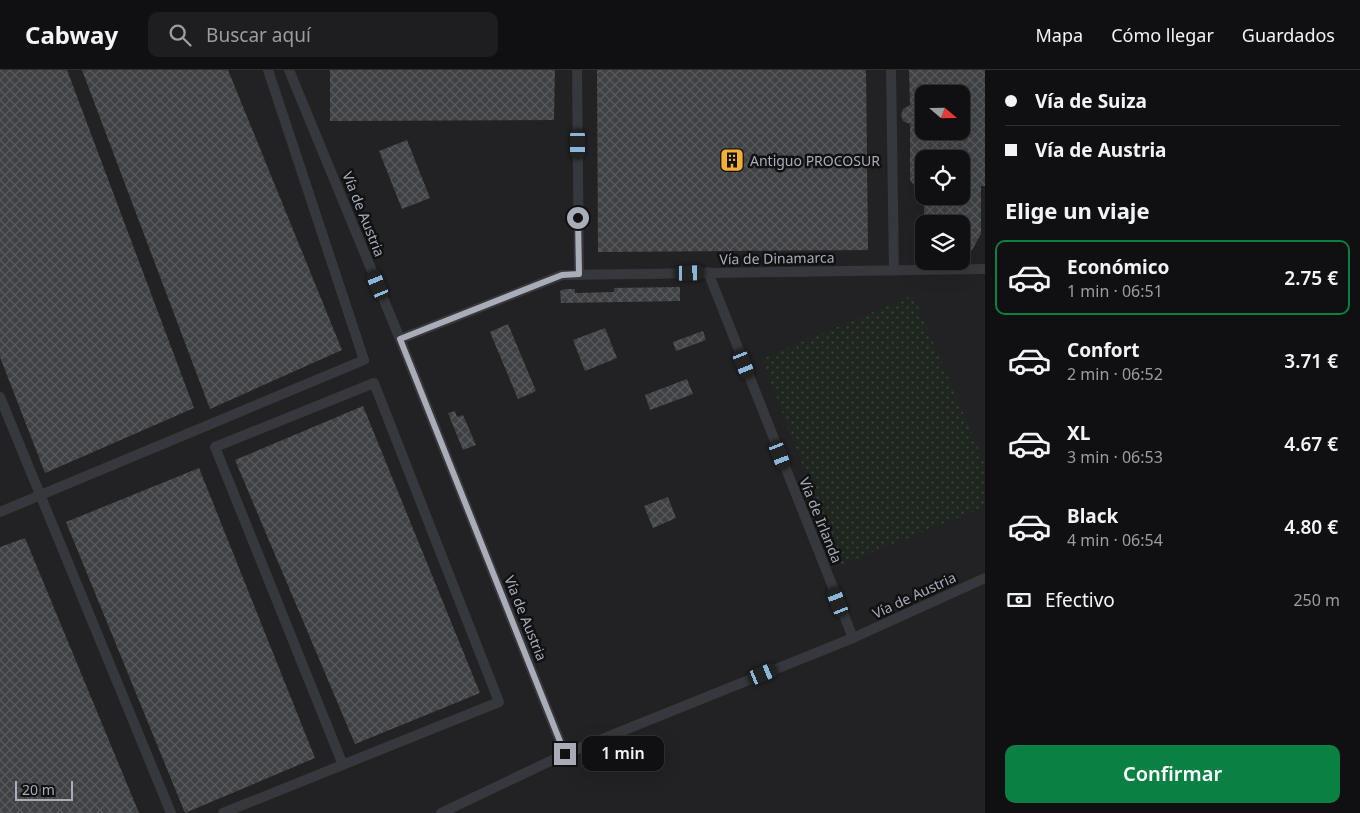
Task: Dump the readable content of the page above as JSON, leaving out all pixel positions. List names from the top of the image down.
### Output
{
  "streets": {
    "lane": ["Vía de Austria", "Vía de Dinamarca", "Vía de Irlanda"]
  },
  "crossings": [
    ["Vía de Austria", "Vía de Dinamarca"],
    ["Vía de Austria", "Vía de Irlanda"],
    ["Vía de Dinamarca", "Vía de Irlanda"]
  ],
  "places": {
    "building": ["Antiguo PROCOSUR"]
  },
  "scale_bar": "20 m",
  "north": "right",
  "page": {
    "header": "Cabway",
    "search": "Buscar aquí",
    "nav": ["Mapa", "Cómo llegar", "Guardados"],
    "banner": ["Vía de Suiza", "Vía de Austria"],
    "heading": "Elige un viaje",
    "list": [
      {
        "name": "Económico",
        "note": "1 min · 06:51",
        "value": "2.75 €"
      },
      {
        "name": "Confort",
        "note": "2 min · 06:52",
        "value": "3.71 €"
      },
      {
        "name": "XL",
        "note": "3 min · 06:53",
        "value": "4.67 €"
      },
      {
        "name": "Black",
        "note": "4 min · 06:54",
        "value": "4.80 €"
      }
    ],
    "pay": ["Efectivo", "250 m"],
    "buttons": "Confirmar",
    "bubble": "1 min",
    "scale": "20 m"
  }
}
